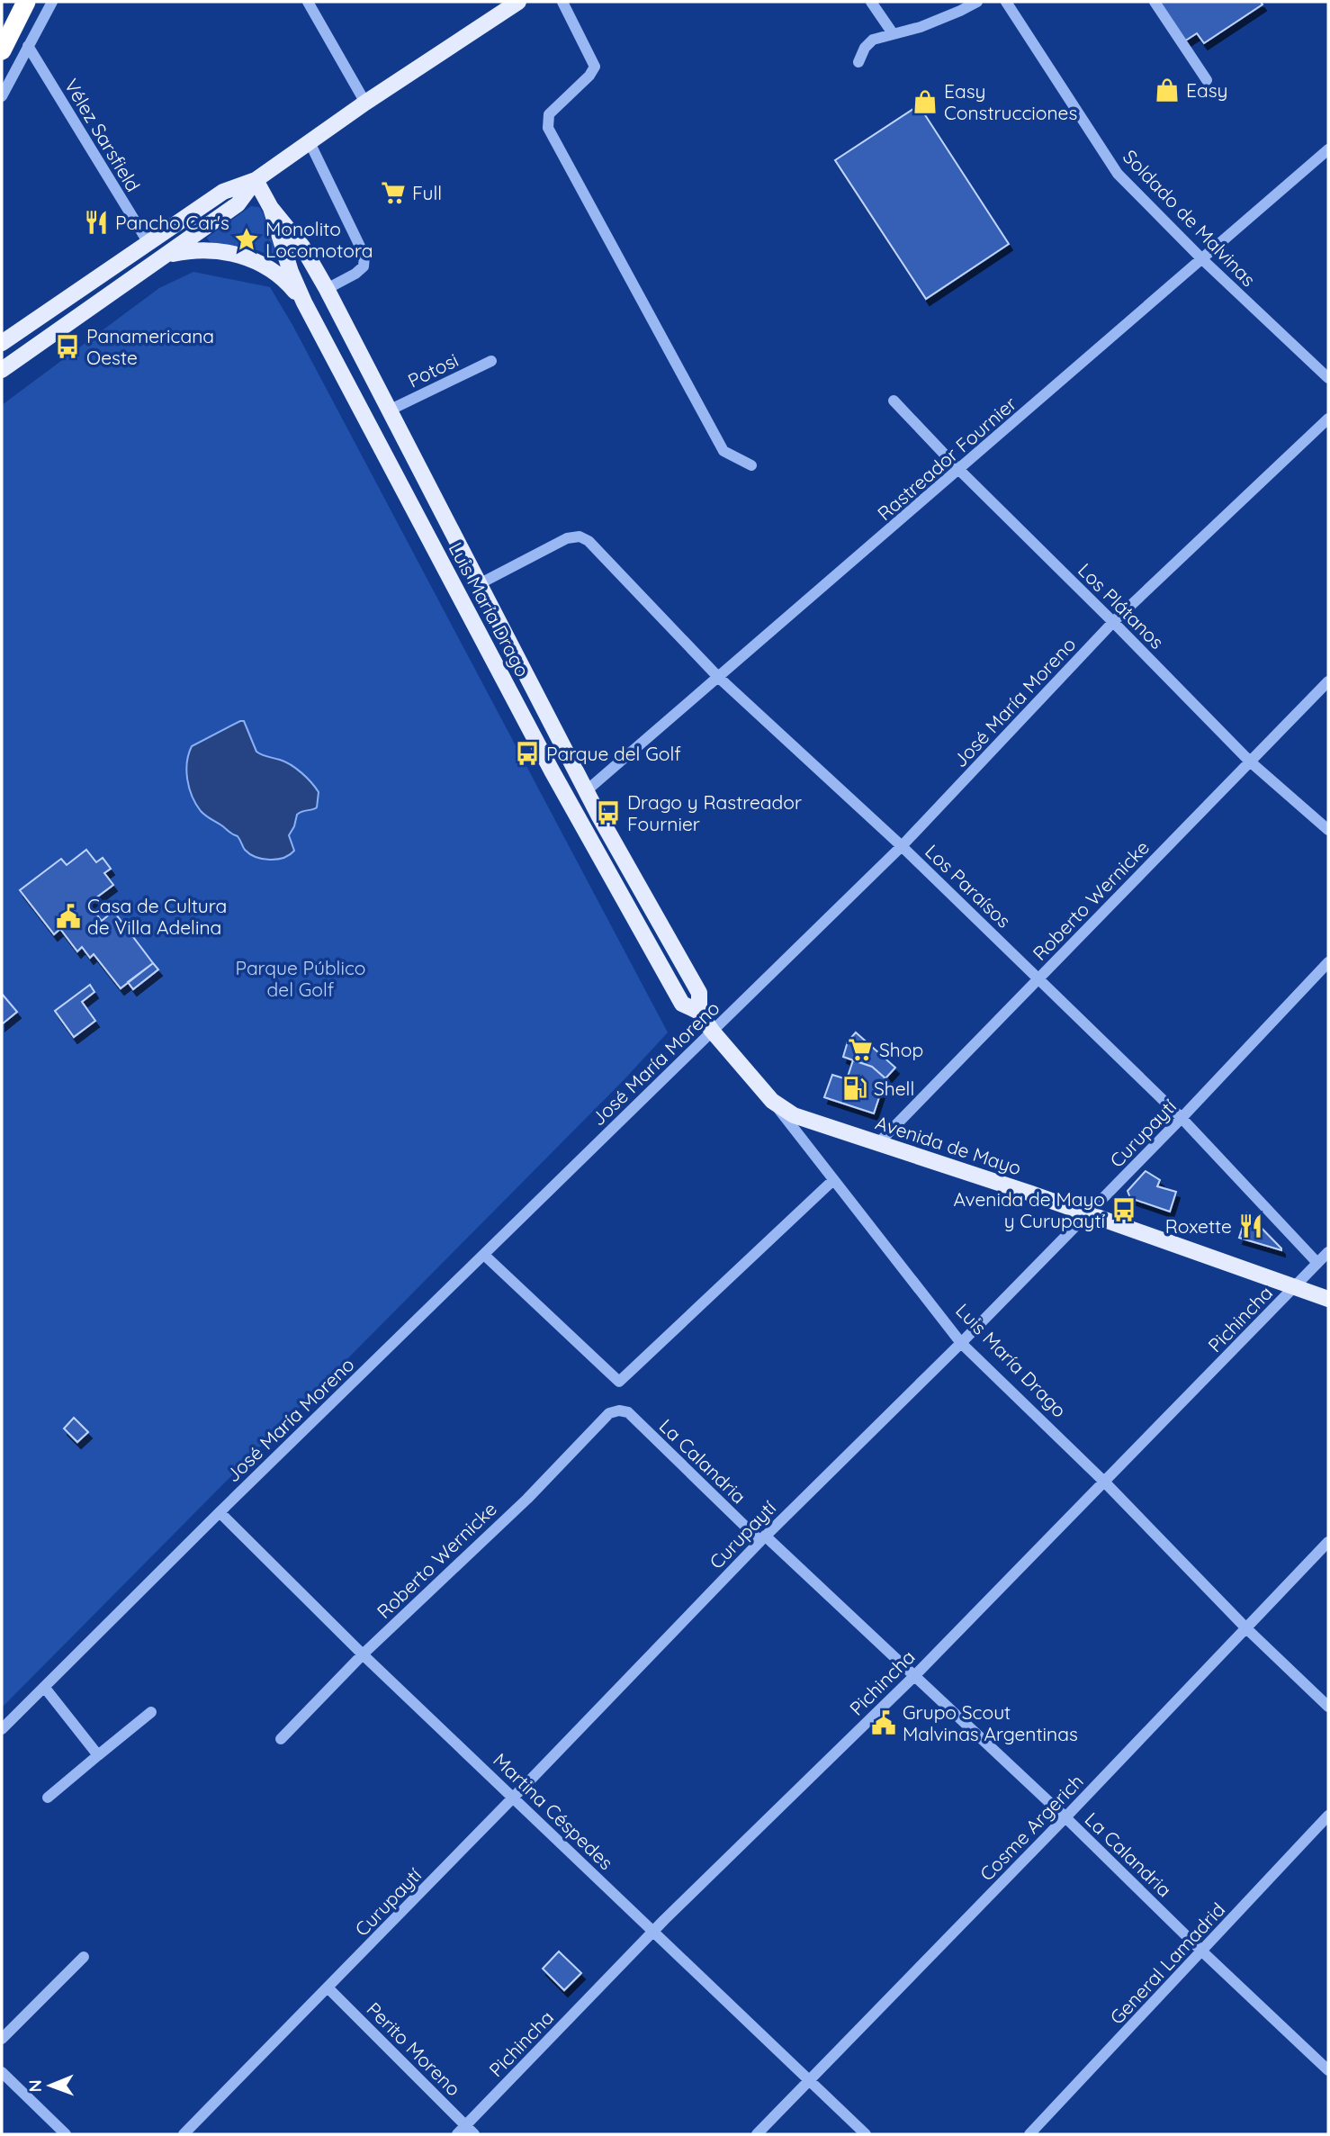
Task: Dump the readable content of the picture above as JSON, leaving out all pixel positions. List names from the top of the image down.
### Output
{
  "streets": {
    "main road": ["Luis María Drago", "Avenida de Mayo"],
    "street": [
      "Vélez Sarsfield",
      "Soldado de Malvinas",
      "Potosi",
      "Rastreador Fournier",
      "Los Plátanos",
      "José María Moreno",
      "Los Paraísos",
      "Roberto Wernicke",
      "Curupaytí",
      "Pichincha",
      "La Calandria",
      "Martina Céspedes",
      "Cosme Argerich",
      "General Lamadrid",
      "Perito Moreno"
    ]
  },
  "crossings": [
    ["Soldado de Malvinas", "Rastreador Fournier"],
    ["Potosi", "Luis María Drago"],
    ["Rastreador Fournier", "Los Plátanos"],
    ["Rastreador Fournier", "Luis María Drago"],
    ["Rastreador Fournier", "Los Paraísos"],
    ["Los Plátanos", "José María Moreno"],
    ["Los Plátanos", "Roberto Wernicke"],
    ["Luis María Drago", "José María Moreno"],
    ["Luis María Drago", "Los Paraísos"],
    ["Luis María Drago", "Curupaytí"],
    ["Luis María Drago", "Avenida de Mayo"],
    ["Luis María Drago", "Pichincha"],
    ["Luis María Drago", "Cosme Argerich"],
    ["José María Moreno", "Los Paraísos"],
    ["José María Moreno", "Martina Céspedes"],
    ["Los Paraísos", "Roberto Wernicke"],
    ["Los Paraísos", "Curupaytí"],
    ["Los Paraísos", "Pichincha"],
    ["Roberto Wernicke", "Avenida de Mayo"],
    ["Roberto Wernicke", "La Calandria"],
    ["Roberto Wernicke", "Martina Céspedes"],
    ["Curupaytí", "Avenida de Mayo"],
    ["Curupaytí", "La Calandria"],
    ["Curupaytí", "Martina Céspedes"],
    ["Curupaytí", "Perito Moreno"],
    ["Avenida de Mayo", "Pichincha"],
    ["Pichincha", "La Calandria"],
    ["Pichincha", "Martina Céspedes"],
    ["Pichincha", "Perito Moreno"],
    ["La Calandria", "Cosme Argerich"],
    ["La Calandria", "General Lamadrid"],
    ["Martina Céspedes", "Cosme Argerich"]
  ],
  "parks": ["Parque Público del Golf"],
  "places": {
    "shop": ["Easy", "Easy Construcciones"],
    "supermarket": ["Full", "Shop"],
    "restaurant": ["Pancho Car's", "Roxette"],
    "place": ["Monolito Locomotora"],
    "bus stop": [
      "Panamericana Oeste",
      "Parque del Golf",
      "Drago y Rastreador Fournier",
      "Avenida de Mayo y Curupaytí"
    ],
    "public building": ["Casa de Cultura de Villa Adelina", "Grupo Scout Malvinas Argentinas"],
    "fuel station": ["Shell"]
  },
  "north": "left"
}
